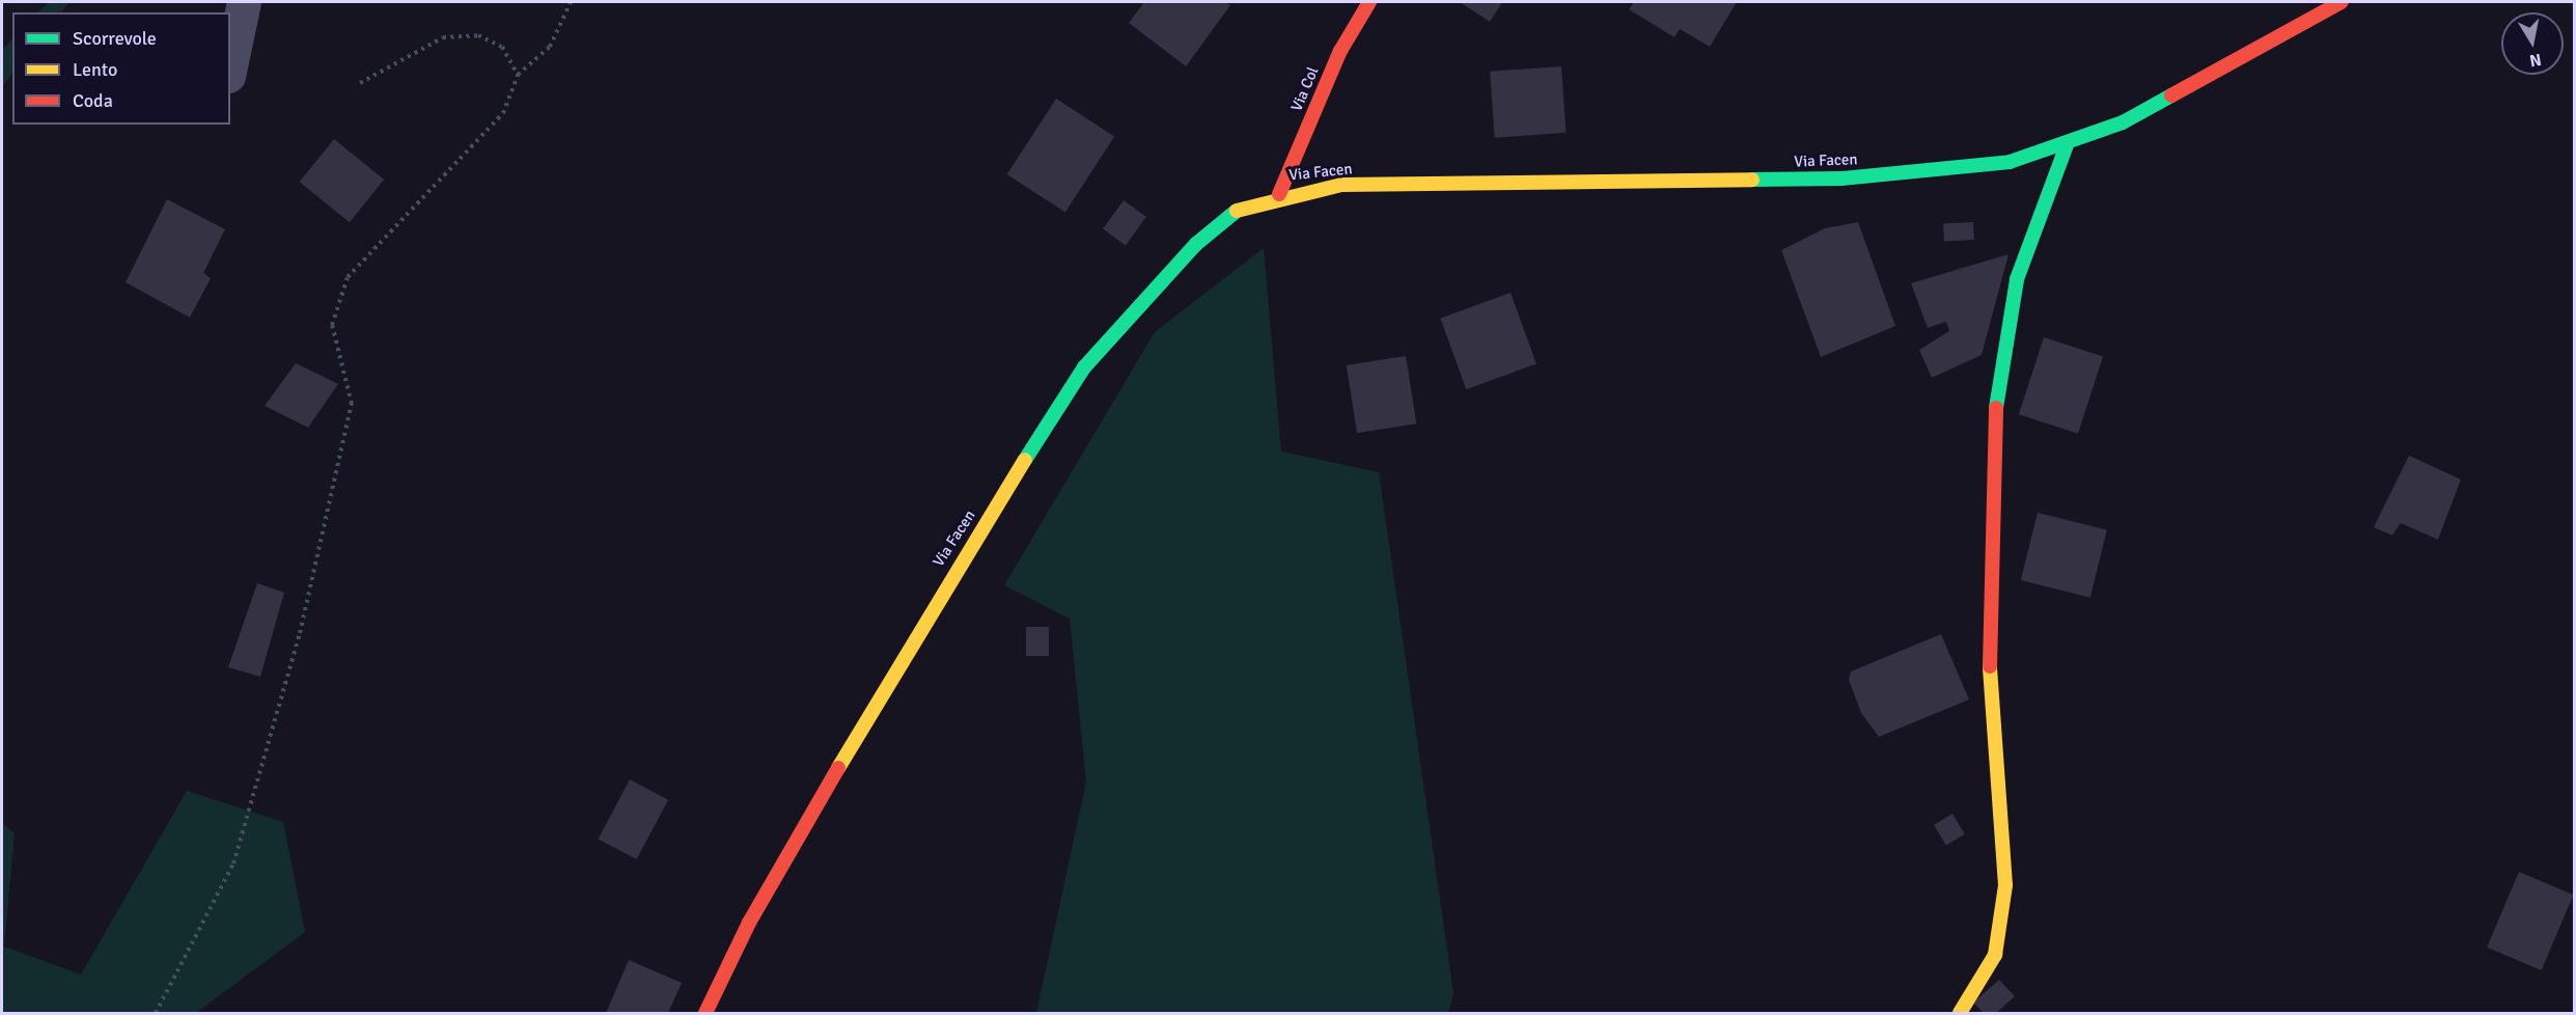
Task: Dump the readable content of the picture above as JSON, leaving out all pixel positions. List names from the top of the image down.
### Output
{
  "streets": {
    "street": ["Via Col", "Via Facen"]
  },
  "crossings": [
    ["Via Col", "Via Facen"]
  ],
  "legend": ["Scorrevole", "Lento", "Coda"],
  "north": "bottom"
}
